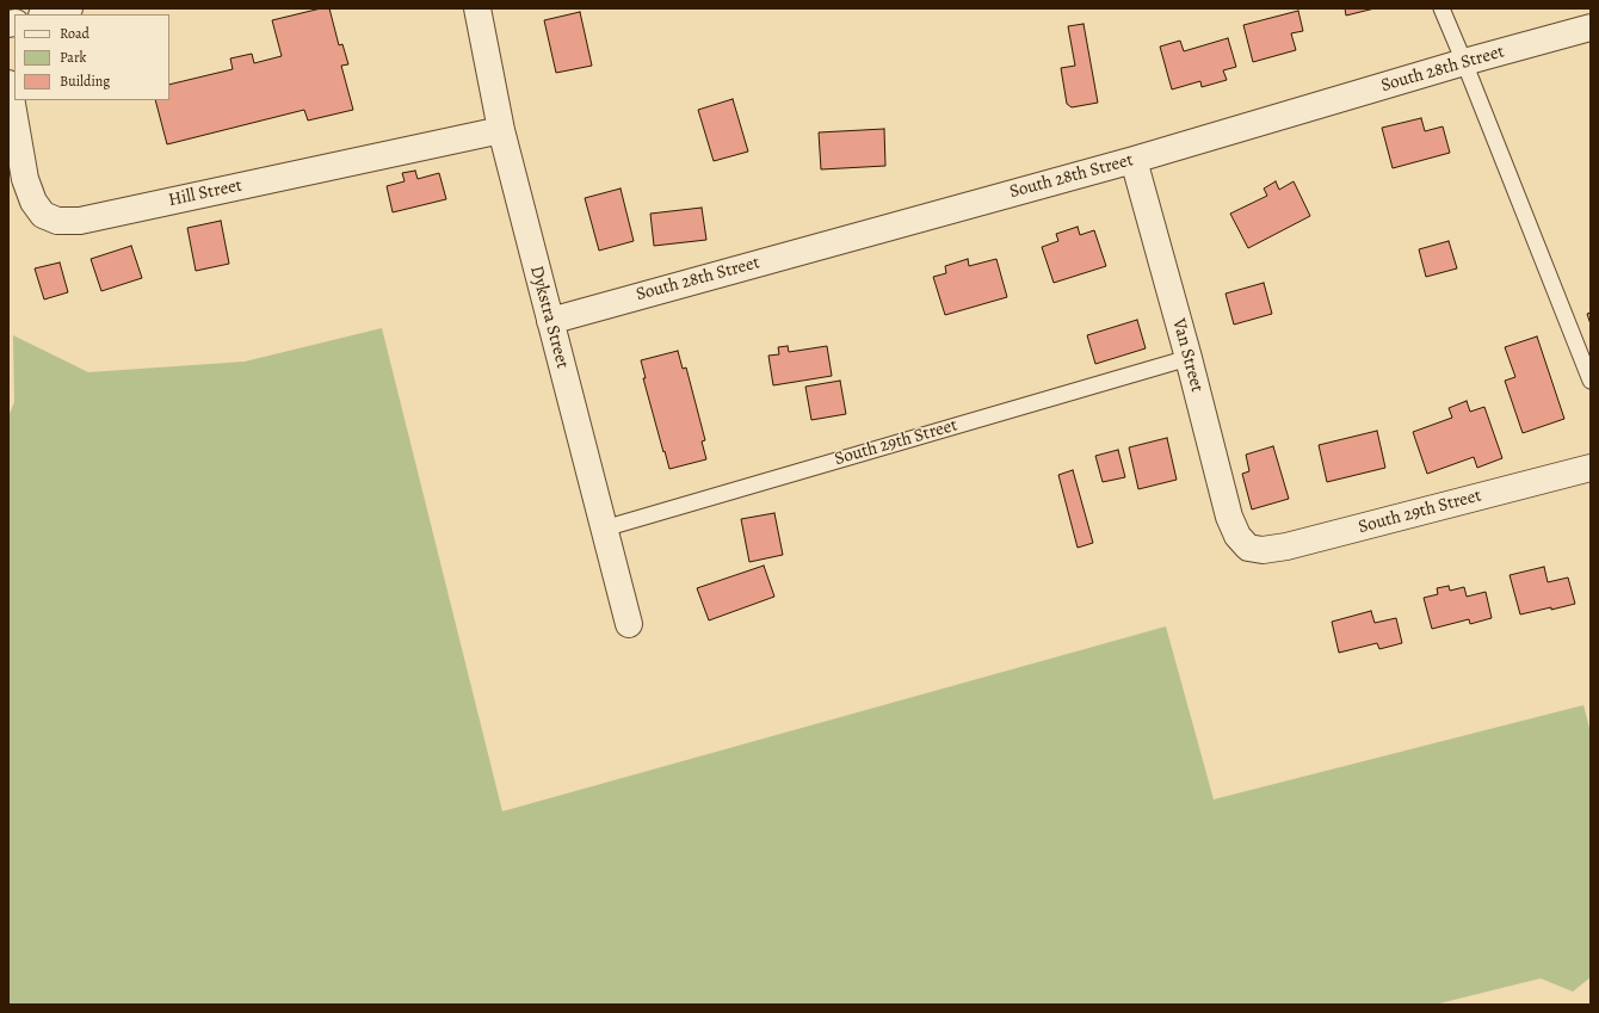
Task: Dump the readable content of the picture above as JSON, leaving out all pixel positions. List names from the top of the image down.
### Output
{
  "streets": {
    "street": [
      "South 28th Street",
      "Hill Street",
      "Dykstra Street",
      "Van Street",
      "South 29th Street"
    ]
  },
  "crossings": [
    ["South 28th Street", "Dykstra Street"],
    ["South 28th Street", "Van Street"],
    ["Hill Street", "Dykstra Street"],
    ["Dykstra Street", "South 29th Street"],
    ["Van Street", "South 29th Street"]
  ],
  "legend": ["Road", "Park", "Building"]
}
